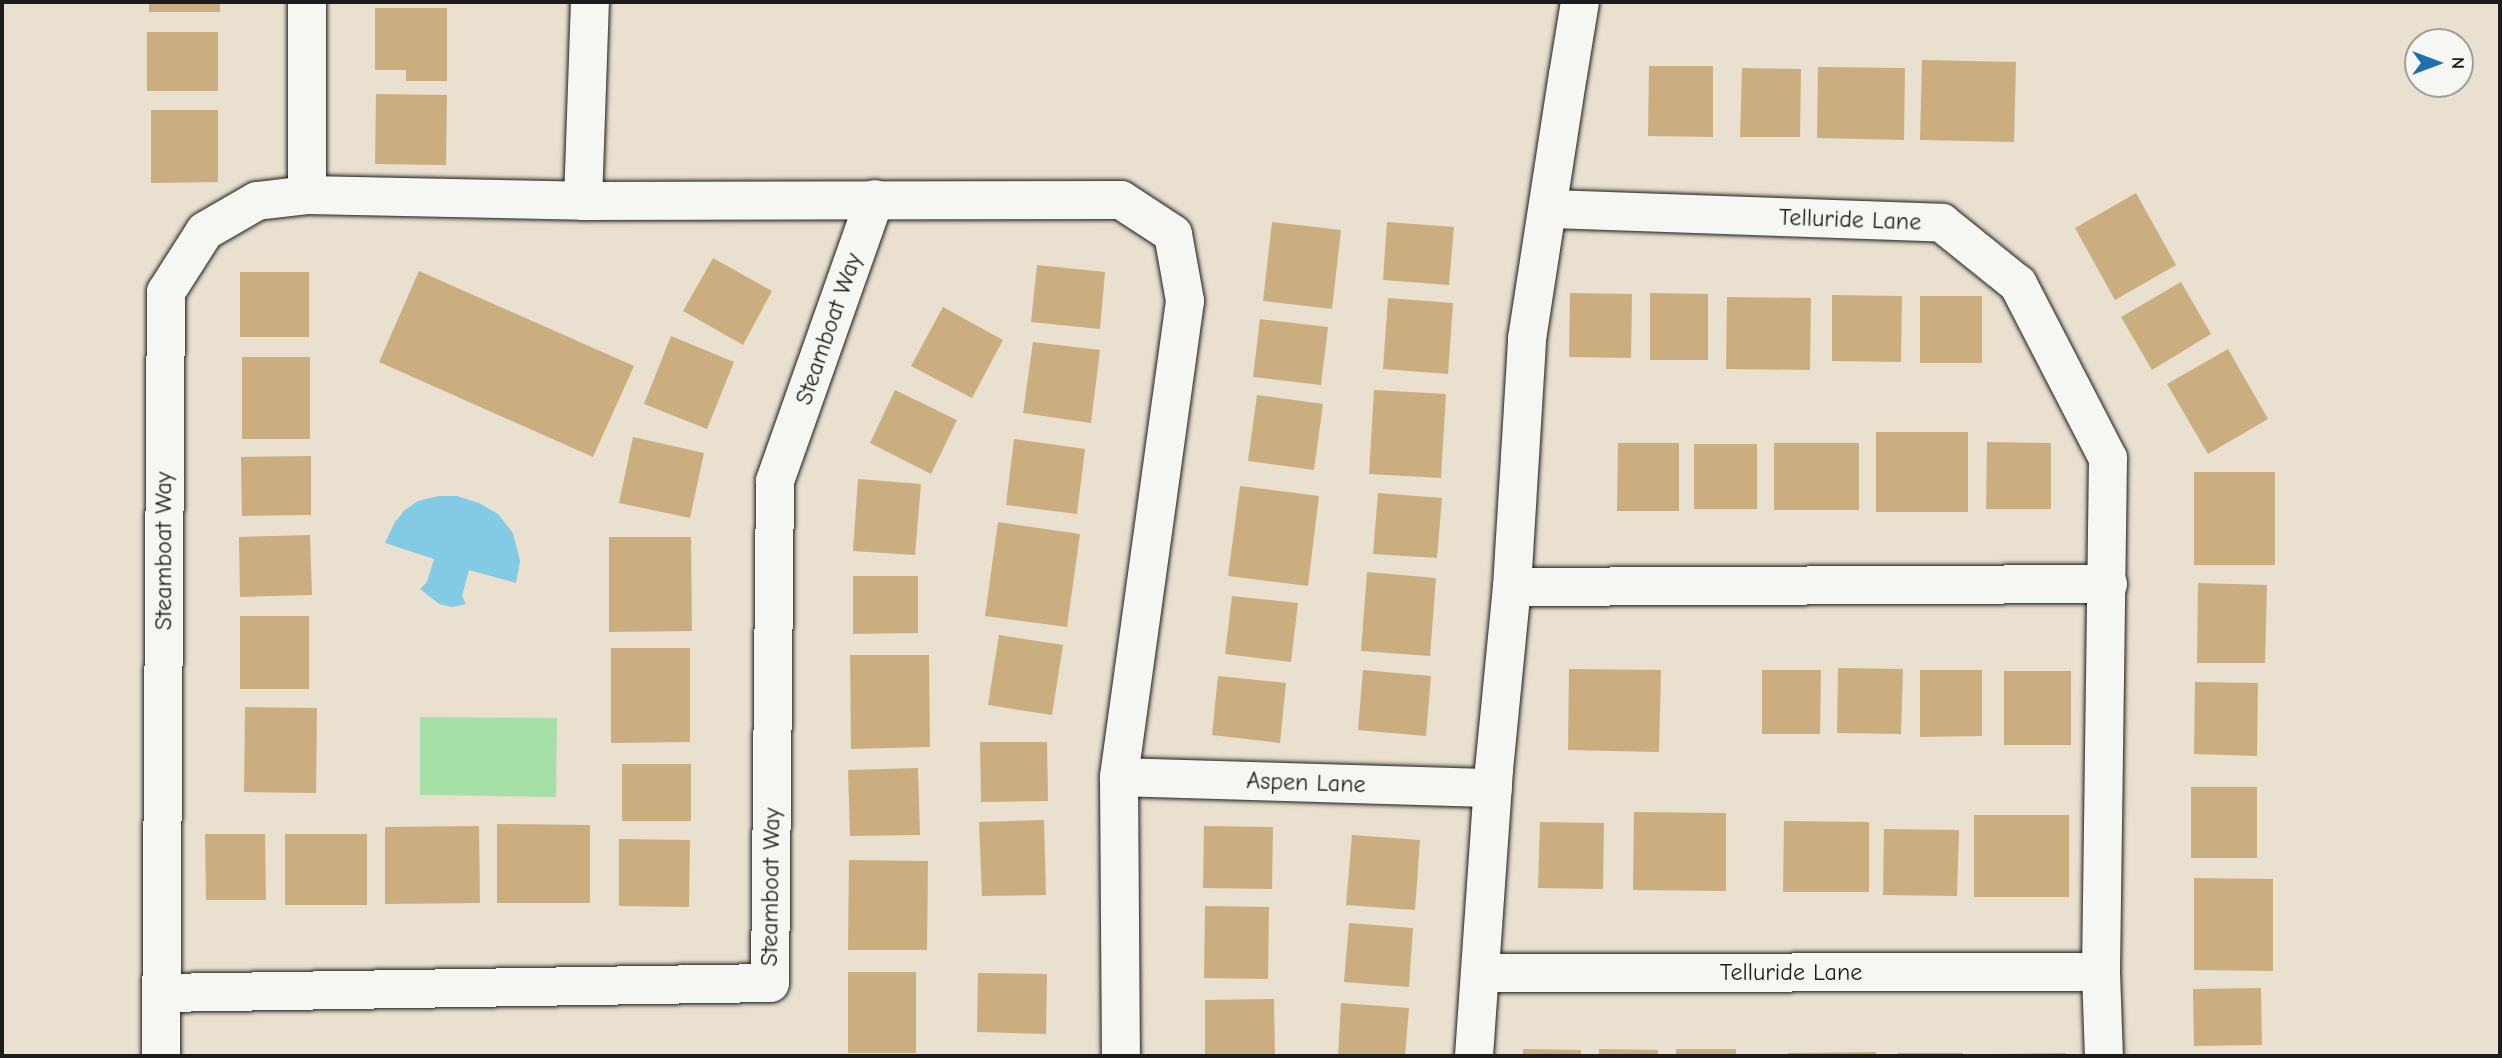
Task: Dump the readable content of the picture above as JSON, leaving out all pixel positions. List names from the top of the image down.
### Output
{
  "streets": {
    "street": ["Telluride Lane", "Steamboat Way", "Aspen Lane"]
  },
  "crossings": [
    ["Steamboat Way", "Aspen Lane"]
  ],
  "north": "right"
}
